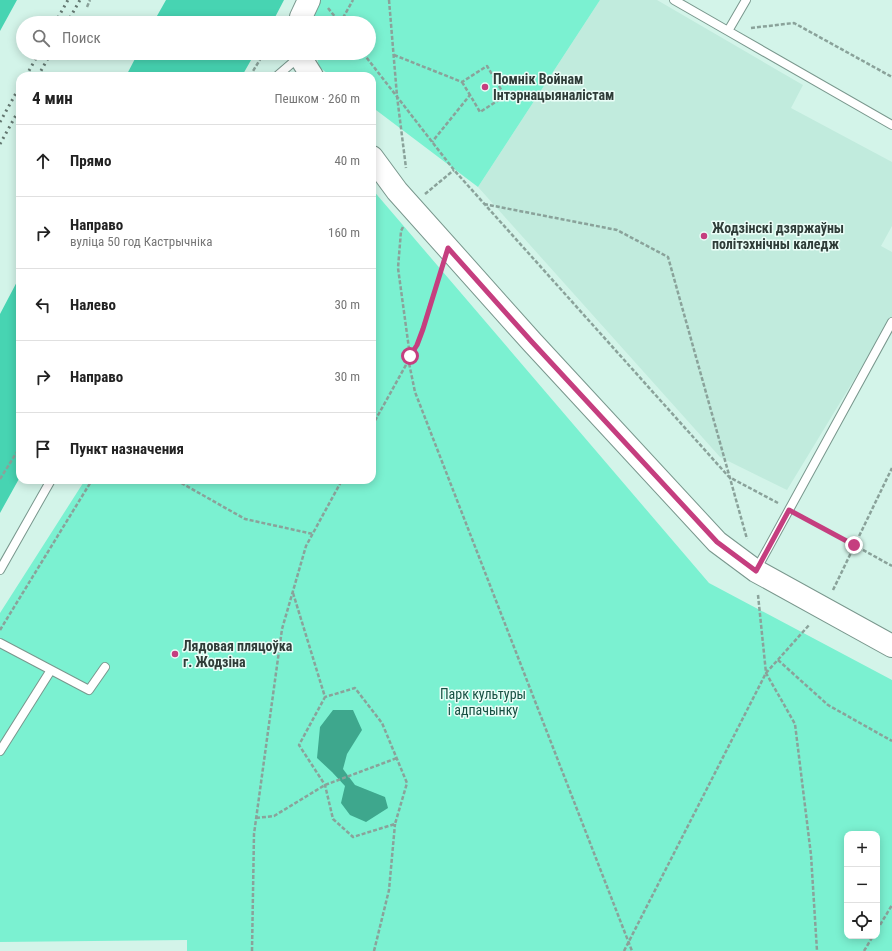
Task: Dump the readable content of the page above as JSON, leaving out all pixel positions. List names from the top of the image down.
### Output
{
  "parks": ["Парк культуры і адпачынку"],
  "places": ["Помнік Войнам Інтэрнацыяналістам", "Жодзінскі дзяржаўны політэхнічны каледж", "Лядовая пляцоўка г. Жодзіна"],
  "page": {
    "search": "Поиск",
    "heading": ["4 мин", "Пешком · 260 m"],
    "list": [
      ["Прямо", "40 m"],
      ["Направо", "вуліца 50 год Кастрычніка", "160 m"],
      ["Налево", "30 m"],
      ["Направо", "30 m"],
      "Пункт назначения"
    ],
    "map_buttons": ["+", "−"]
  }
}
